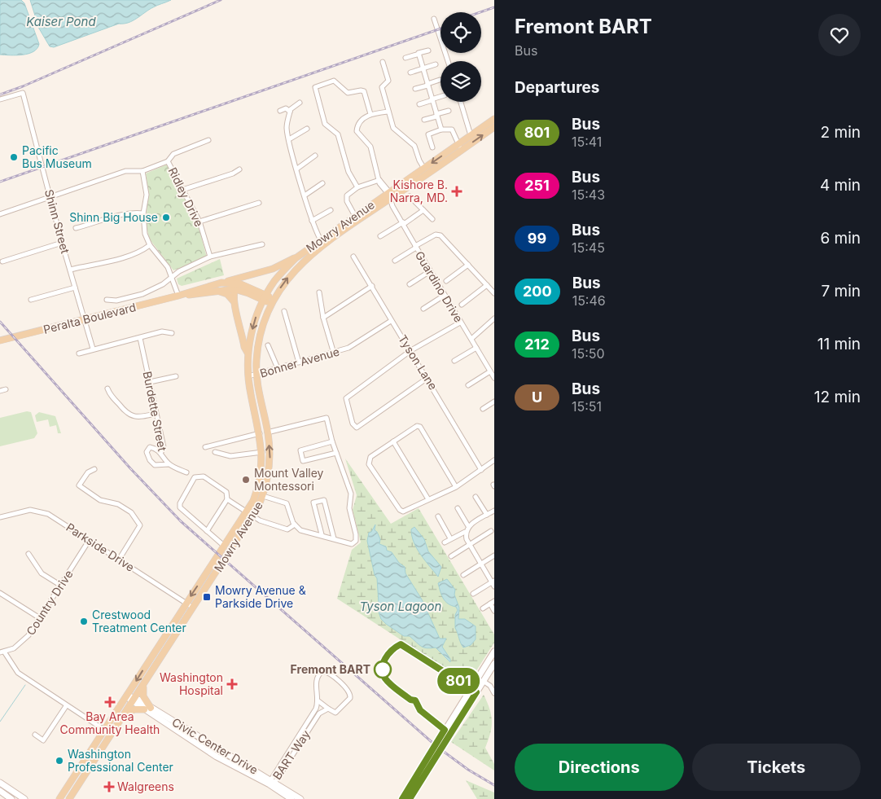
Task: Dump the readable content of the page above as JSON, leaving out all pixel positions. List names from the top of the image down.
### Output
{
  "streets": {
    "main road": ["Mowry Avenue", "Peralta Boulevard", "Civic Center Drive"],
    "street": [
      "Ridley Drive",
      "Shinn Street",
      "Guardino Drive",
      "Bonner Avenue",
      "Tyson Lane",
      "Burdette Street",
      "Parkside Drive",
      "Country Drive",
      "BART Way"
    ]
  },
  "crossings": [
    ["Ridley Drive", "Peralta Boulevard"],
    ["Shinn Street", "Peralta Boulevard"],
    ["Mowry Avenue", "Guardino Drive"],
    ["Mowry Avenue", "Peralta Boulevard"],
    ["Mowry Avenue", "Bonner Avenue"],
    ["Mowry Avenue", "Parkside Drive"],
    ["Mowry Avenue", "Civic Center Drive"],
    ["Bonner Avenue", "Tyson Lane"],
    ["Parkside Drive", "Country Drive"],
    ["Civic Center Drive", "BART Way"]
  ],
  "water": ["Kaiser Pond", "Tyson Lagoon"],
  "places": {
    "other": [
      "Pacific Bus Museum",
      "Shinn Big House",
      "Mount Valley Montessori",
      "Crestwood Treatment Center",
      "Fremont BART",
      "Washington Professional Center"
    ],
    "health": [
      "Kishore B. Narra, MD.",
      "Washington Hospital",
      "Bay Area Community Health",
      "Walgreens"
    ],
    "transit": ["Mowry Avenue & Parkside Drive"]
  },
  "lines": ["bus line 801"],
  "page": {
    "on_map": "801",
    "heading": [
      ["Fremont BART", "Bus"],
      "Departures"
    ],
    "list": [
      {
        "mark": "801",
        "name": "Bus",
        "note": "15:41",
        "value": "2 min"
      },
      {
        "mark": "251",
        "name": "Bus",
        "note": "15:43",
        "value": "4 min"
      },
      {
        "mark": "99",
        "name": "Bus",
        "note": "15:45",
        "value": "6 min"
      },
      {
        "mark": "200",
        "name": "Bus",
        "note": "15:46",
        "value": "7 min"
      },
      {
        "mark": "212",
        "name": "Bus",
        "note": "15:50",
        "value": "11 min"
      },
      {
        "mark": "U",
        "name": "Bus",
        "note": "15:51",
        "value": "12 min"
      }
    ],
    "buttons": ["Directions", "Tickets"]
  }
}
